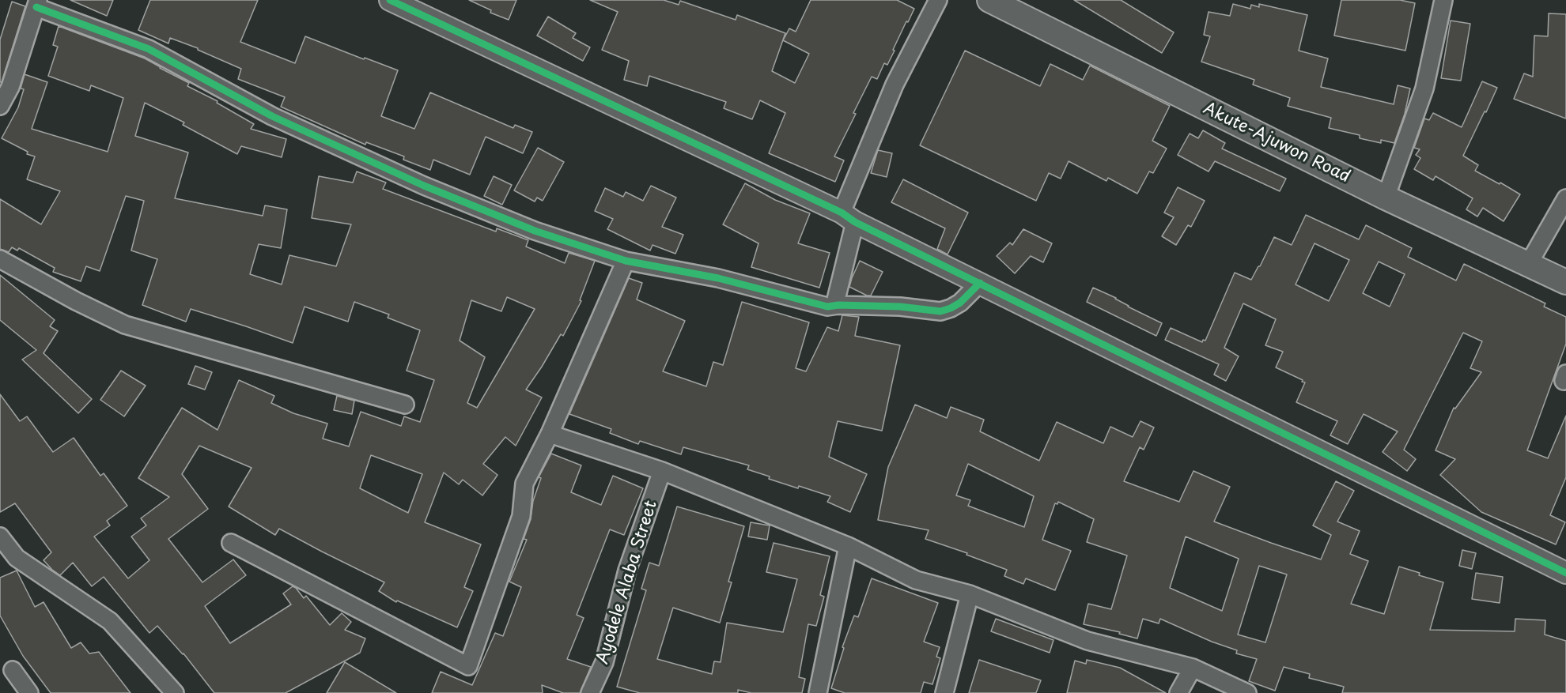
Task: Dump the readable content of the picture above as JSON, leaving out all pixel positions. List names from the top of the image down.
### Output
{
  "streets": {
    "main road": ["Akute-Ajuwon Road"],
    "street": ["Ayodele Alaba Street"]
  }
}
